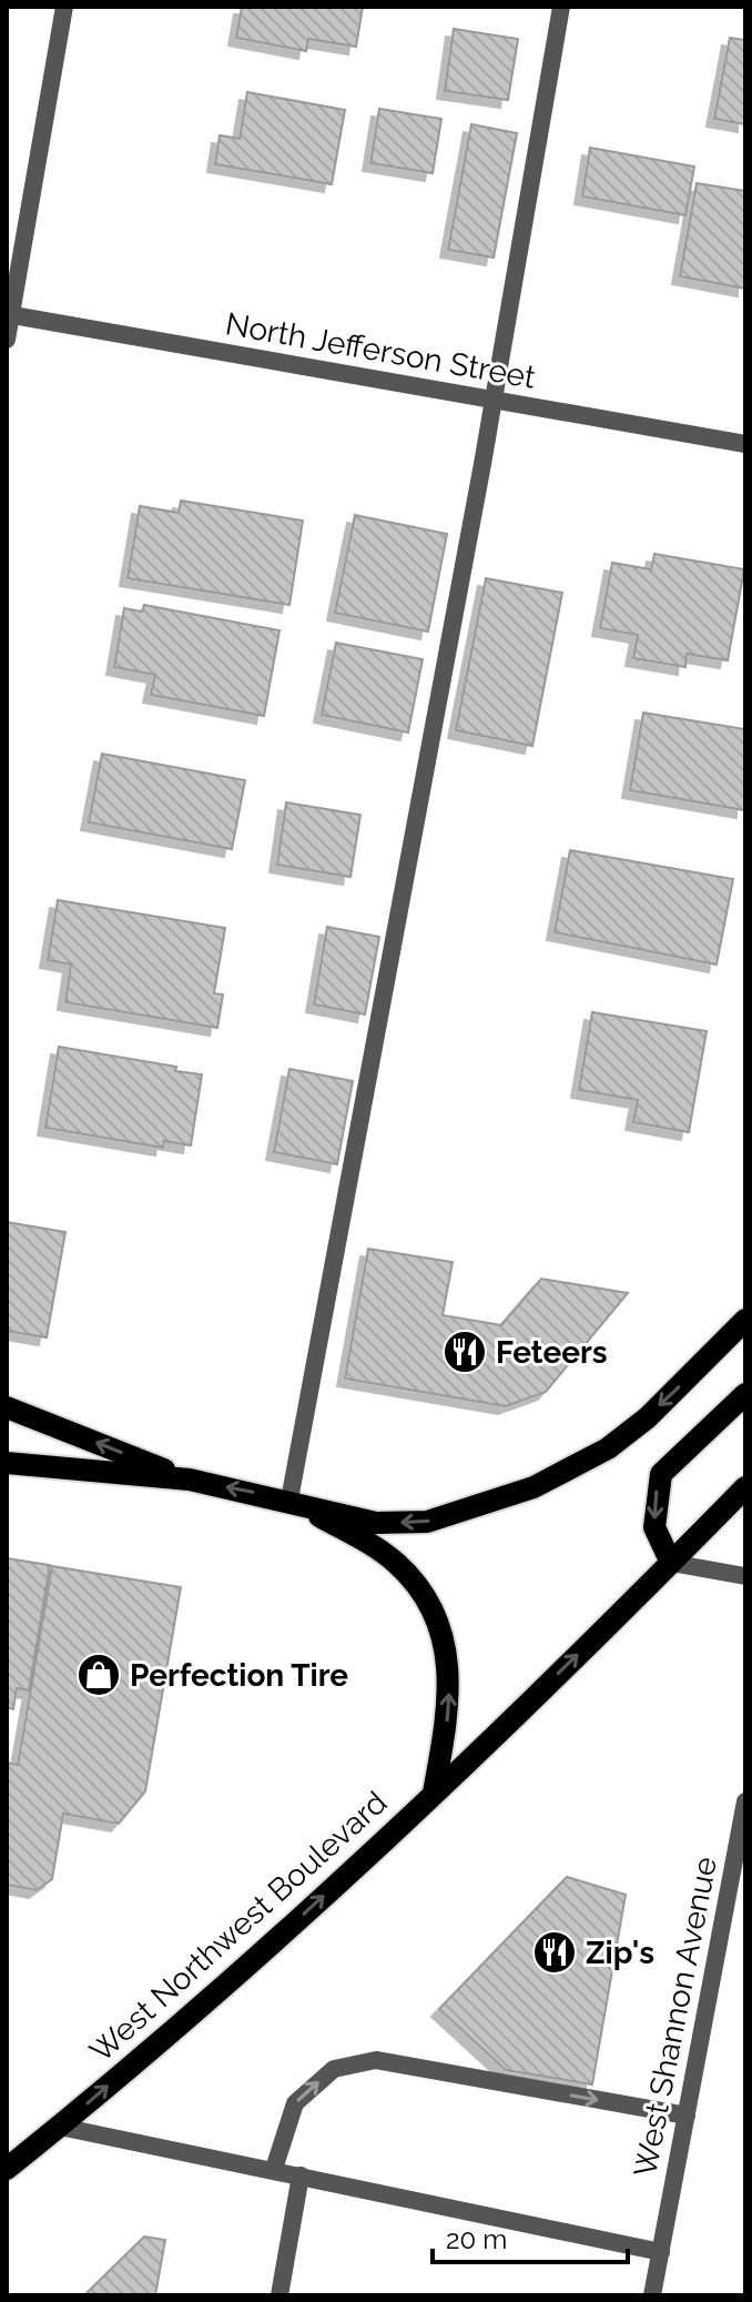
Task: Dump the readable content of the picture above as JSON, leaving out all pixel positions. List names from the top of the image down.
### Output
{
  "streets": {
    "main road": ["West Northwest Boulevard"],
    "street": ["North Jefferson Street", "West Shannon Avenue"]
  },
  "one_way": ["West Northwest Boulevard"],
  "places": {
    "restaurant": ["Feteers", "Zip's"],
    "shop": ["Perfection Tire"]
  },
  "scale_bar": "20 m"
}
